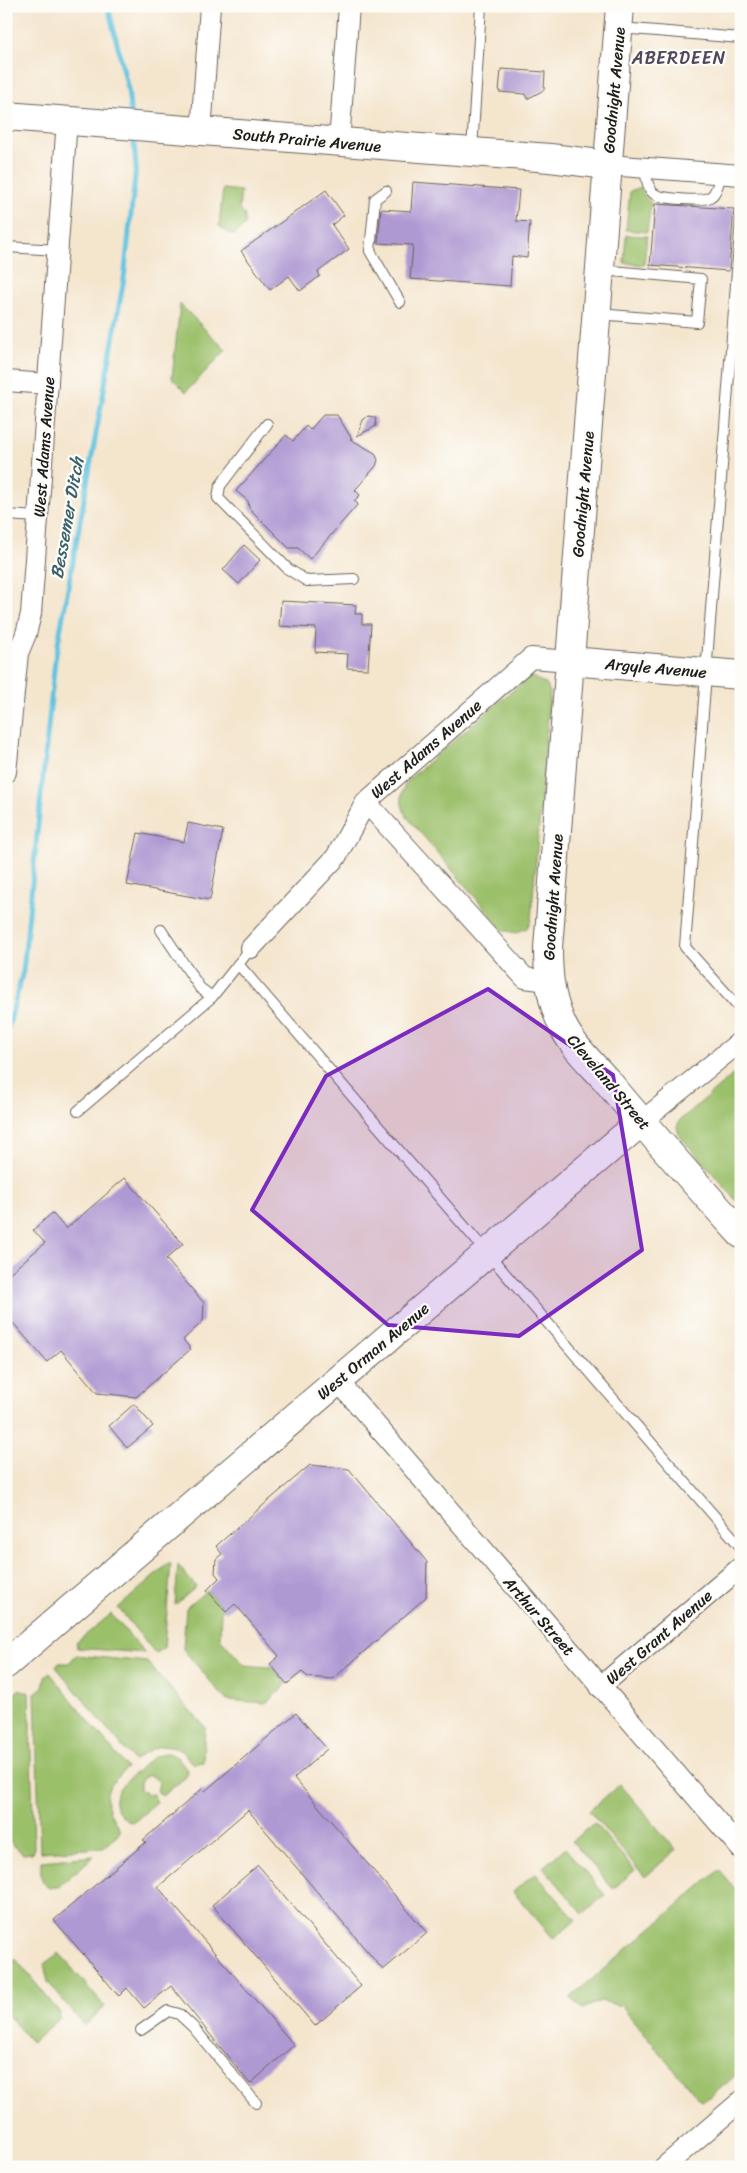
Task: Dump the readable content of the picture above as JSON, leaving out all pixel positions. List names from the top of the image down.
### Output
{
  "streets": {
    "street": [
      "Goodnight Avenue",
      "South Prairie Avenue",
      "West Adams Avenue",
      "Argyle Avenue",
      "Cleveland Street",
      "West Orman Avenue",
      "Arthur Street",
      "West Grant Avenue"
    ]
  },
  "crossings": [
    ["Goodnight Avenue", "South Prairie Avenue"],
    ["Goodnight Avenue", "West Adams Avenue"],
    ["Goodnight Avenue", "Argyle Avenue"],
    ["Goodnight Avenue", "Cleveland Street"],
    ["South Prairie Avenue", "West Adams Avenue"],
    ["West Adams Avenue", "Argyle Avenue"],
    ["Cleveland Street", "West Orman Avenue"],
    ["West Orman Avenue", "Arthur Street"],
    ["Arthur Street", "West Grant Avenue"]
  ],
  "districts": ["ABERDEEN"],
  "water": ["Bessemer Ditch"]
}
